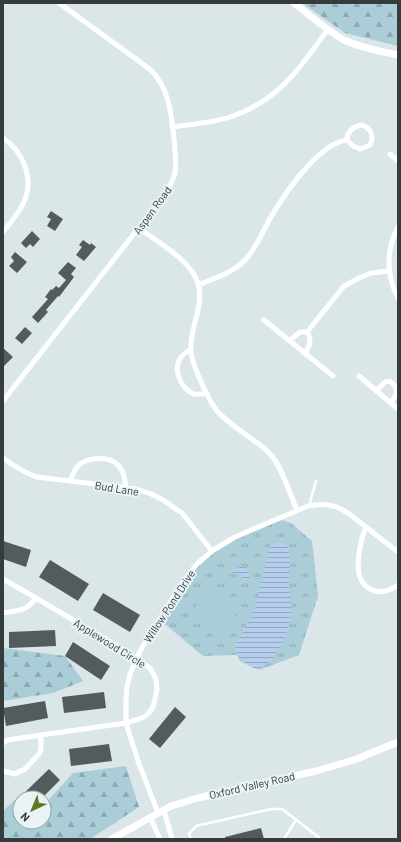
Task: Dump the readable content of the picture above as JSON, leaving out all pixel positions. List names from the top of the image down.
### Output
{
  "streets": {
    "main road": ["Oxford Valley Road"],
    "street": [
      "Aspen Road",
      "Bud Lane",
      "Willow Pond Drive",
      "Applewood Circle"
    ]
  },
  "crossings": [
    ["Bud Lane", "Willow Pond Drive"],
    ["Willow Pond Drive", "Applewood Circle"],
    ["Willow Pond Drive", "Oxford Valley Road"]
  ],
  "north": "bottom left"
}
